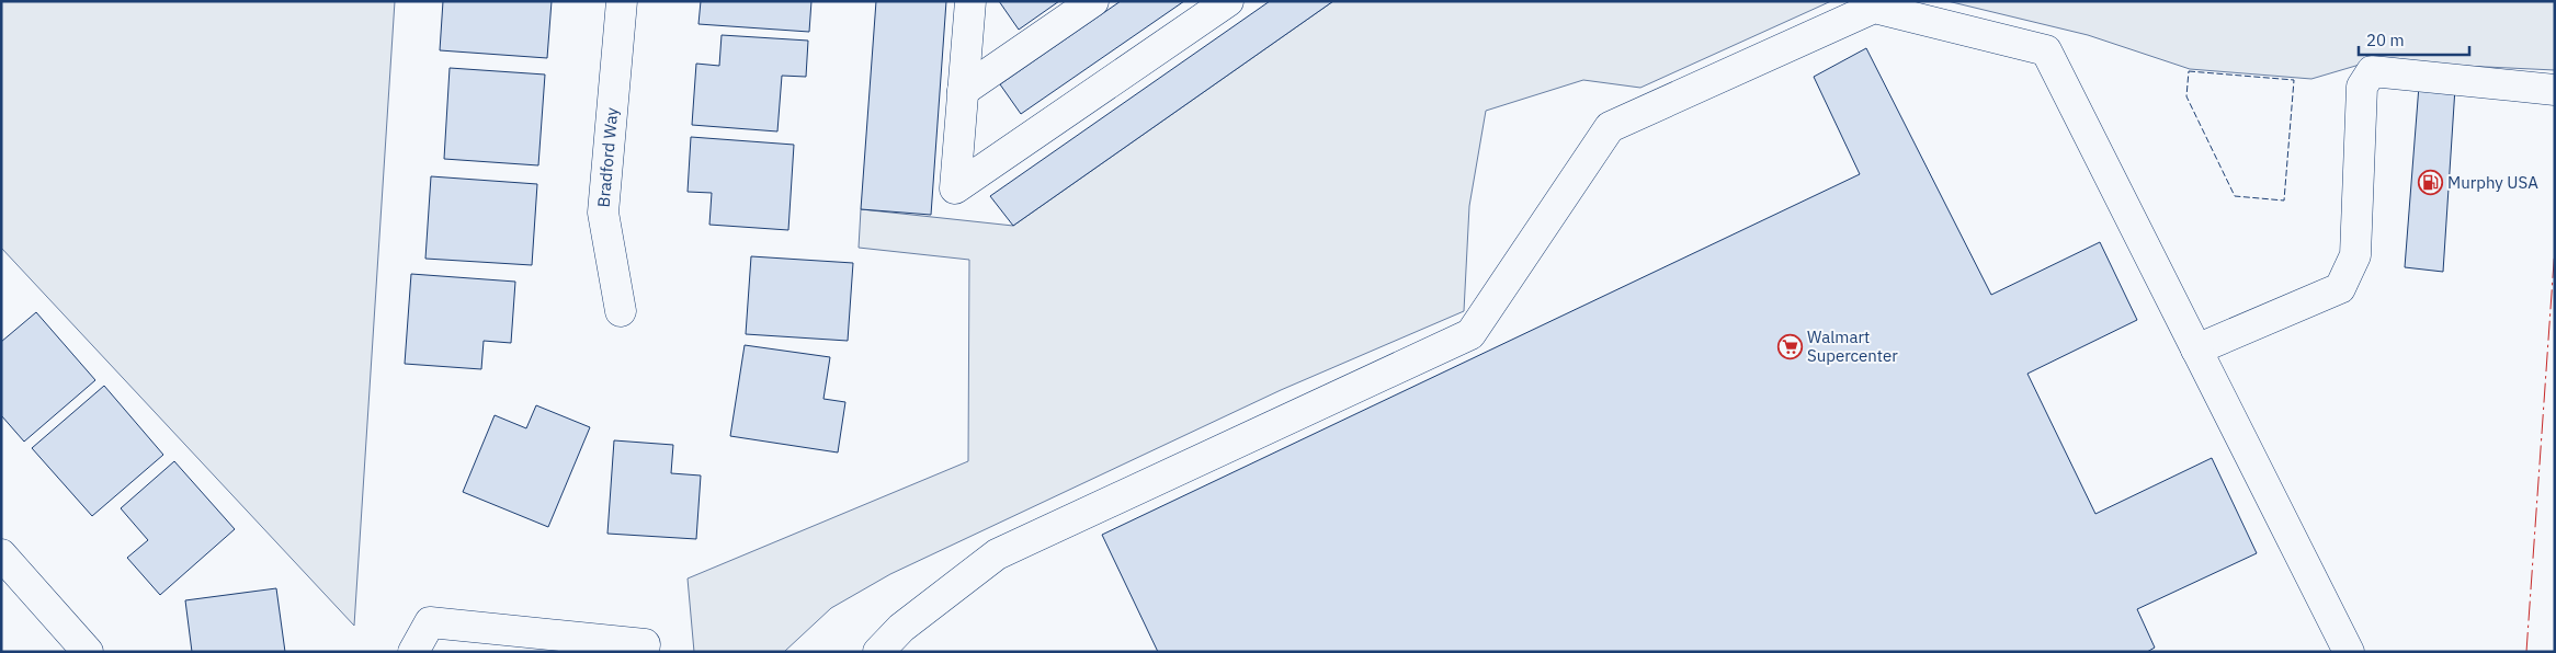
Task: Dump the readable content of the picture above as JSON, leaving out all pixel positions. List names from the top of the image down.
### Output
{
  "streets": {
    "street": ["Bradford Way"]
  },
  "places": {
    "fuel station": ["Murphy USA"],
    "supermarket": ["Walmart Supercenter"]
  },
  "scale_bar": "20 m"
}
